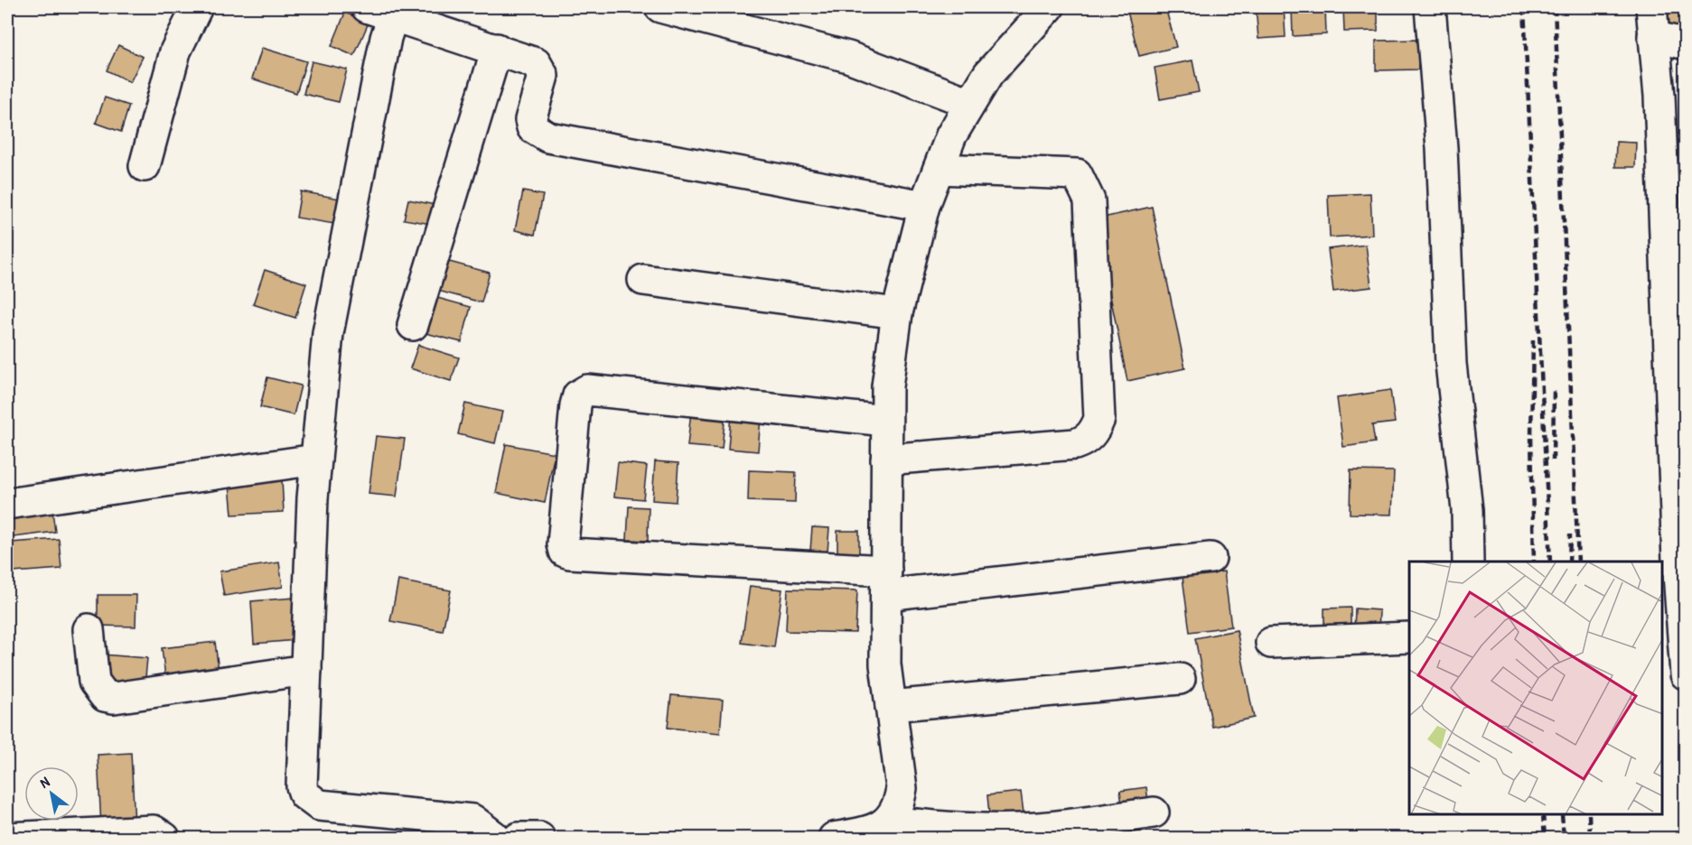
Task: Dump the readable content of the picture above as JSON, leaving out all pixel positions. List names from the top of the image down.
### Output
{
  "north": "top left"
}
